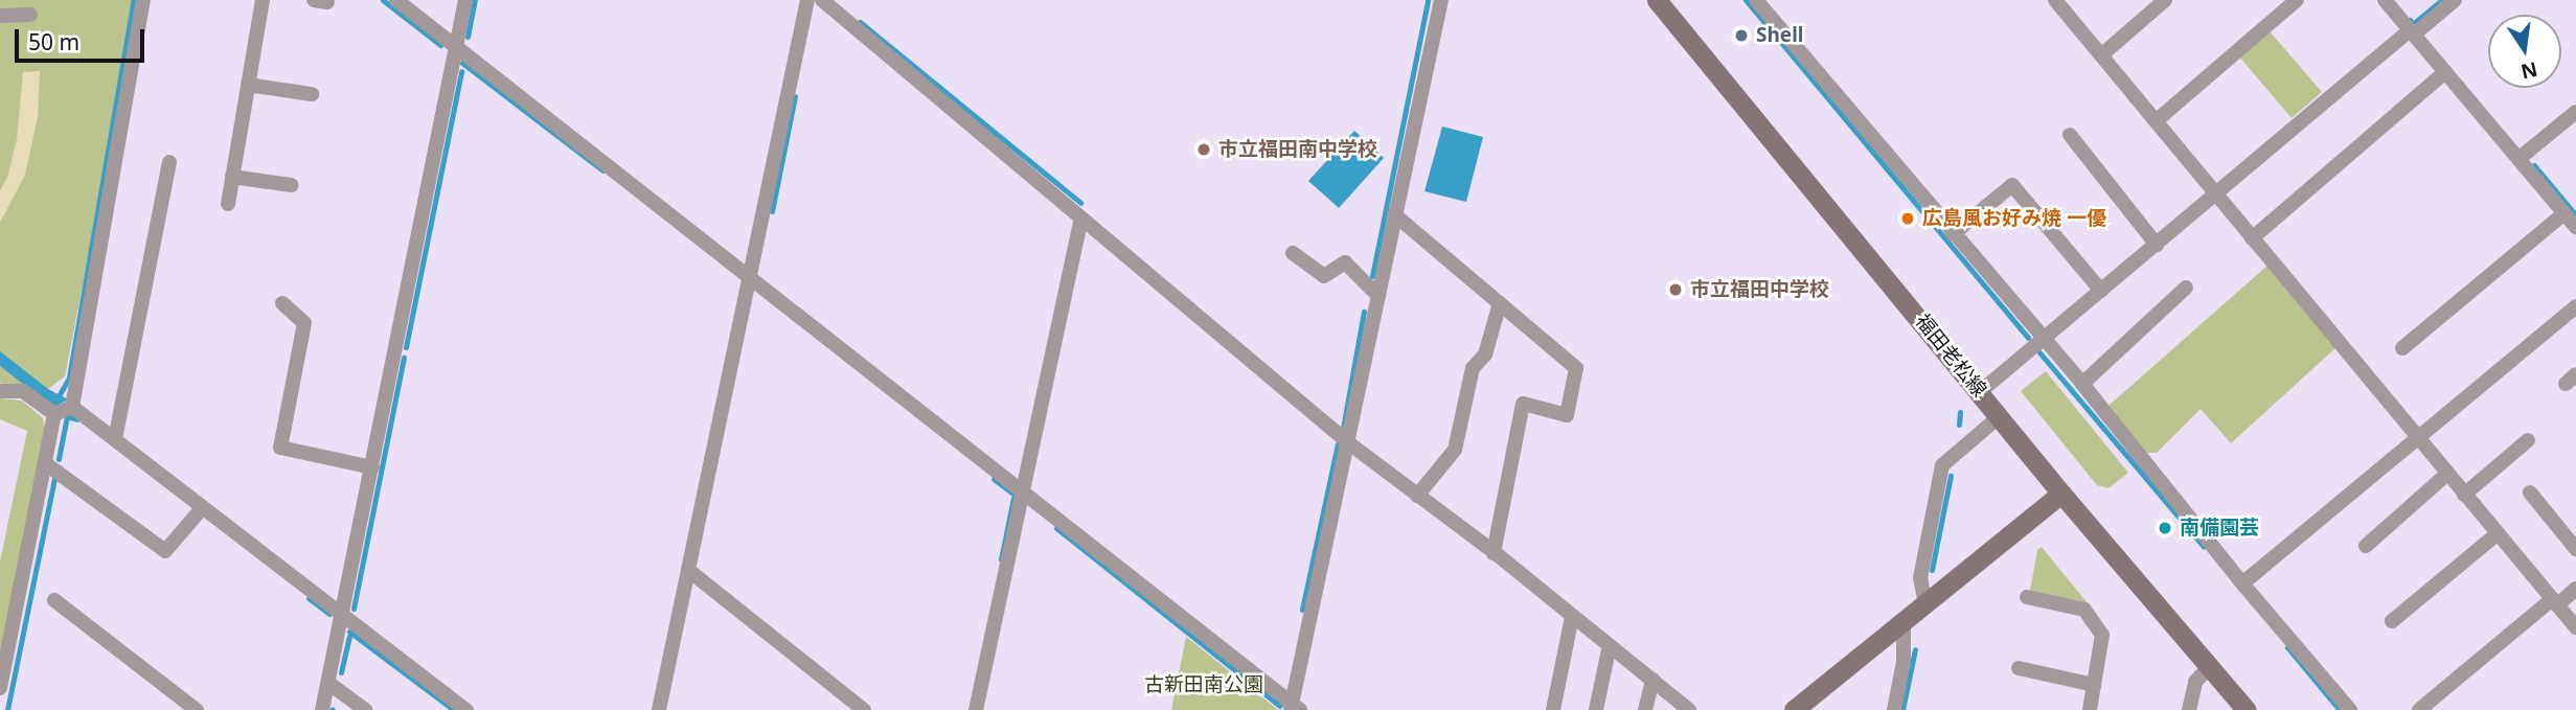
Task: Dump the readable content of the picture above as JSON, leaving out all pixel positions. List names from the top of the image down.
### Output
{
  "streets": {
    "main road": ["福田老松線"]
  },
  "parks": ["古新田南公園"],
  "places": [
    "Shell",
    "市立福田南中学校",
    "広島風お好み焼 一優",
    "市立福田中学校",
    "南備園芸"
  ],
  "scale_bar": "50 m",
  "north": "bottom"
}
